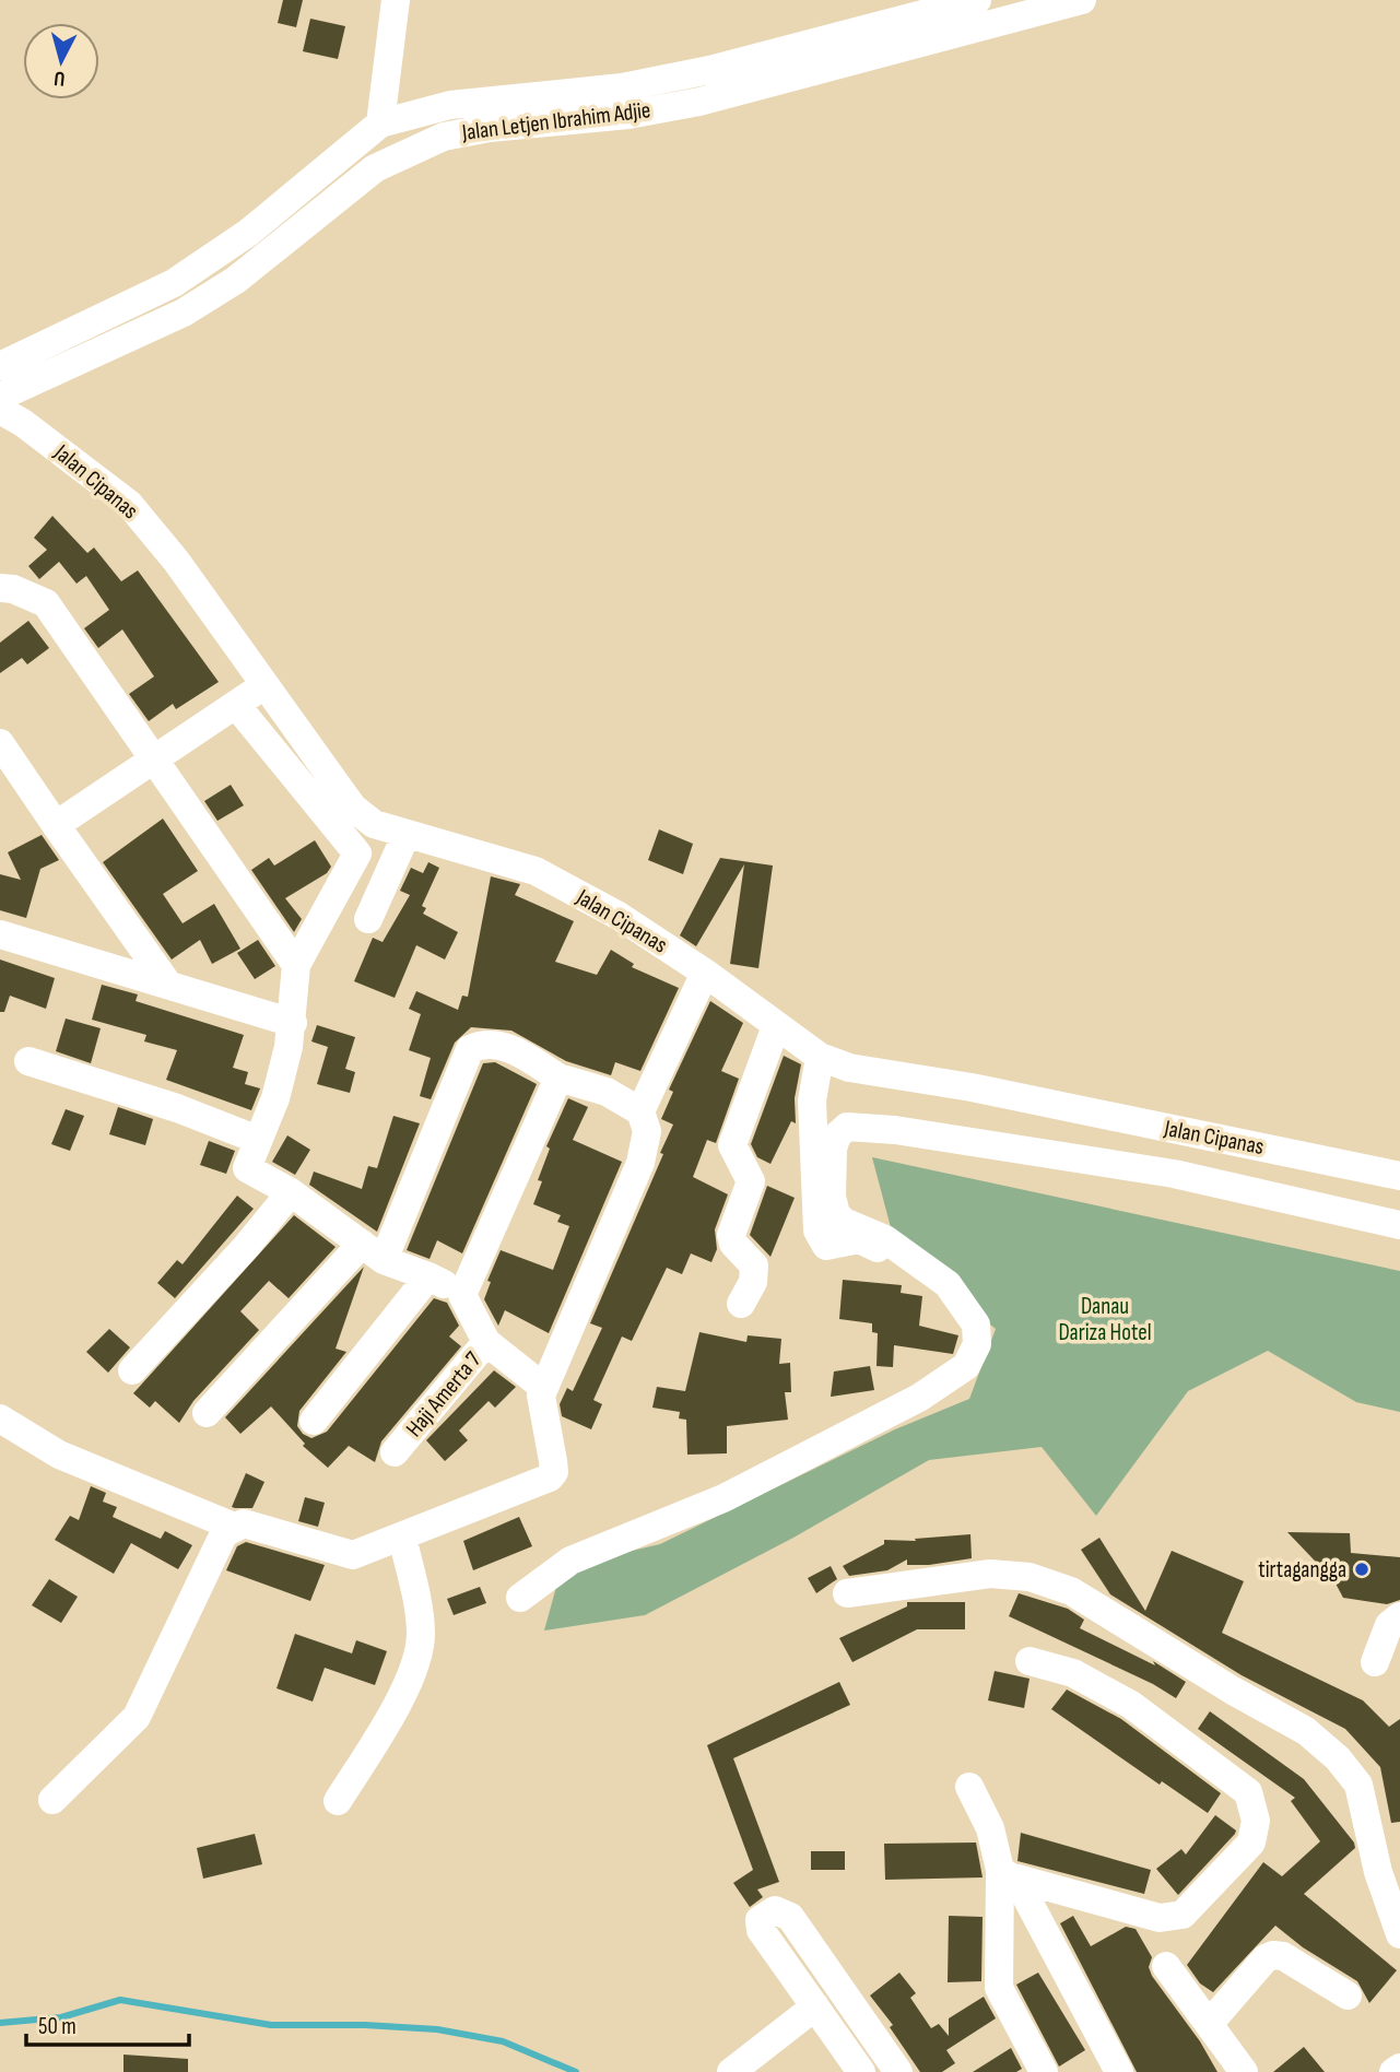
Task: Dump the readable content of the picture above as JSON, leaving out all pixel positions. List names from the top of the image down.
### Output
{
  "streets": {
    "street": ["Jalan Letjen Ibrahim Adjie", "Jalan Cipanas", "Haji Amerta 7"]
  },
  "parks": ["Danau Dariza Hotel"],
  "places": ["tirtagangga"],
  "scale_bar": "50 m",
  "north": "bottom"
}
